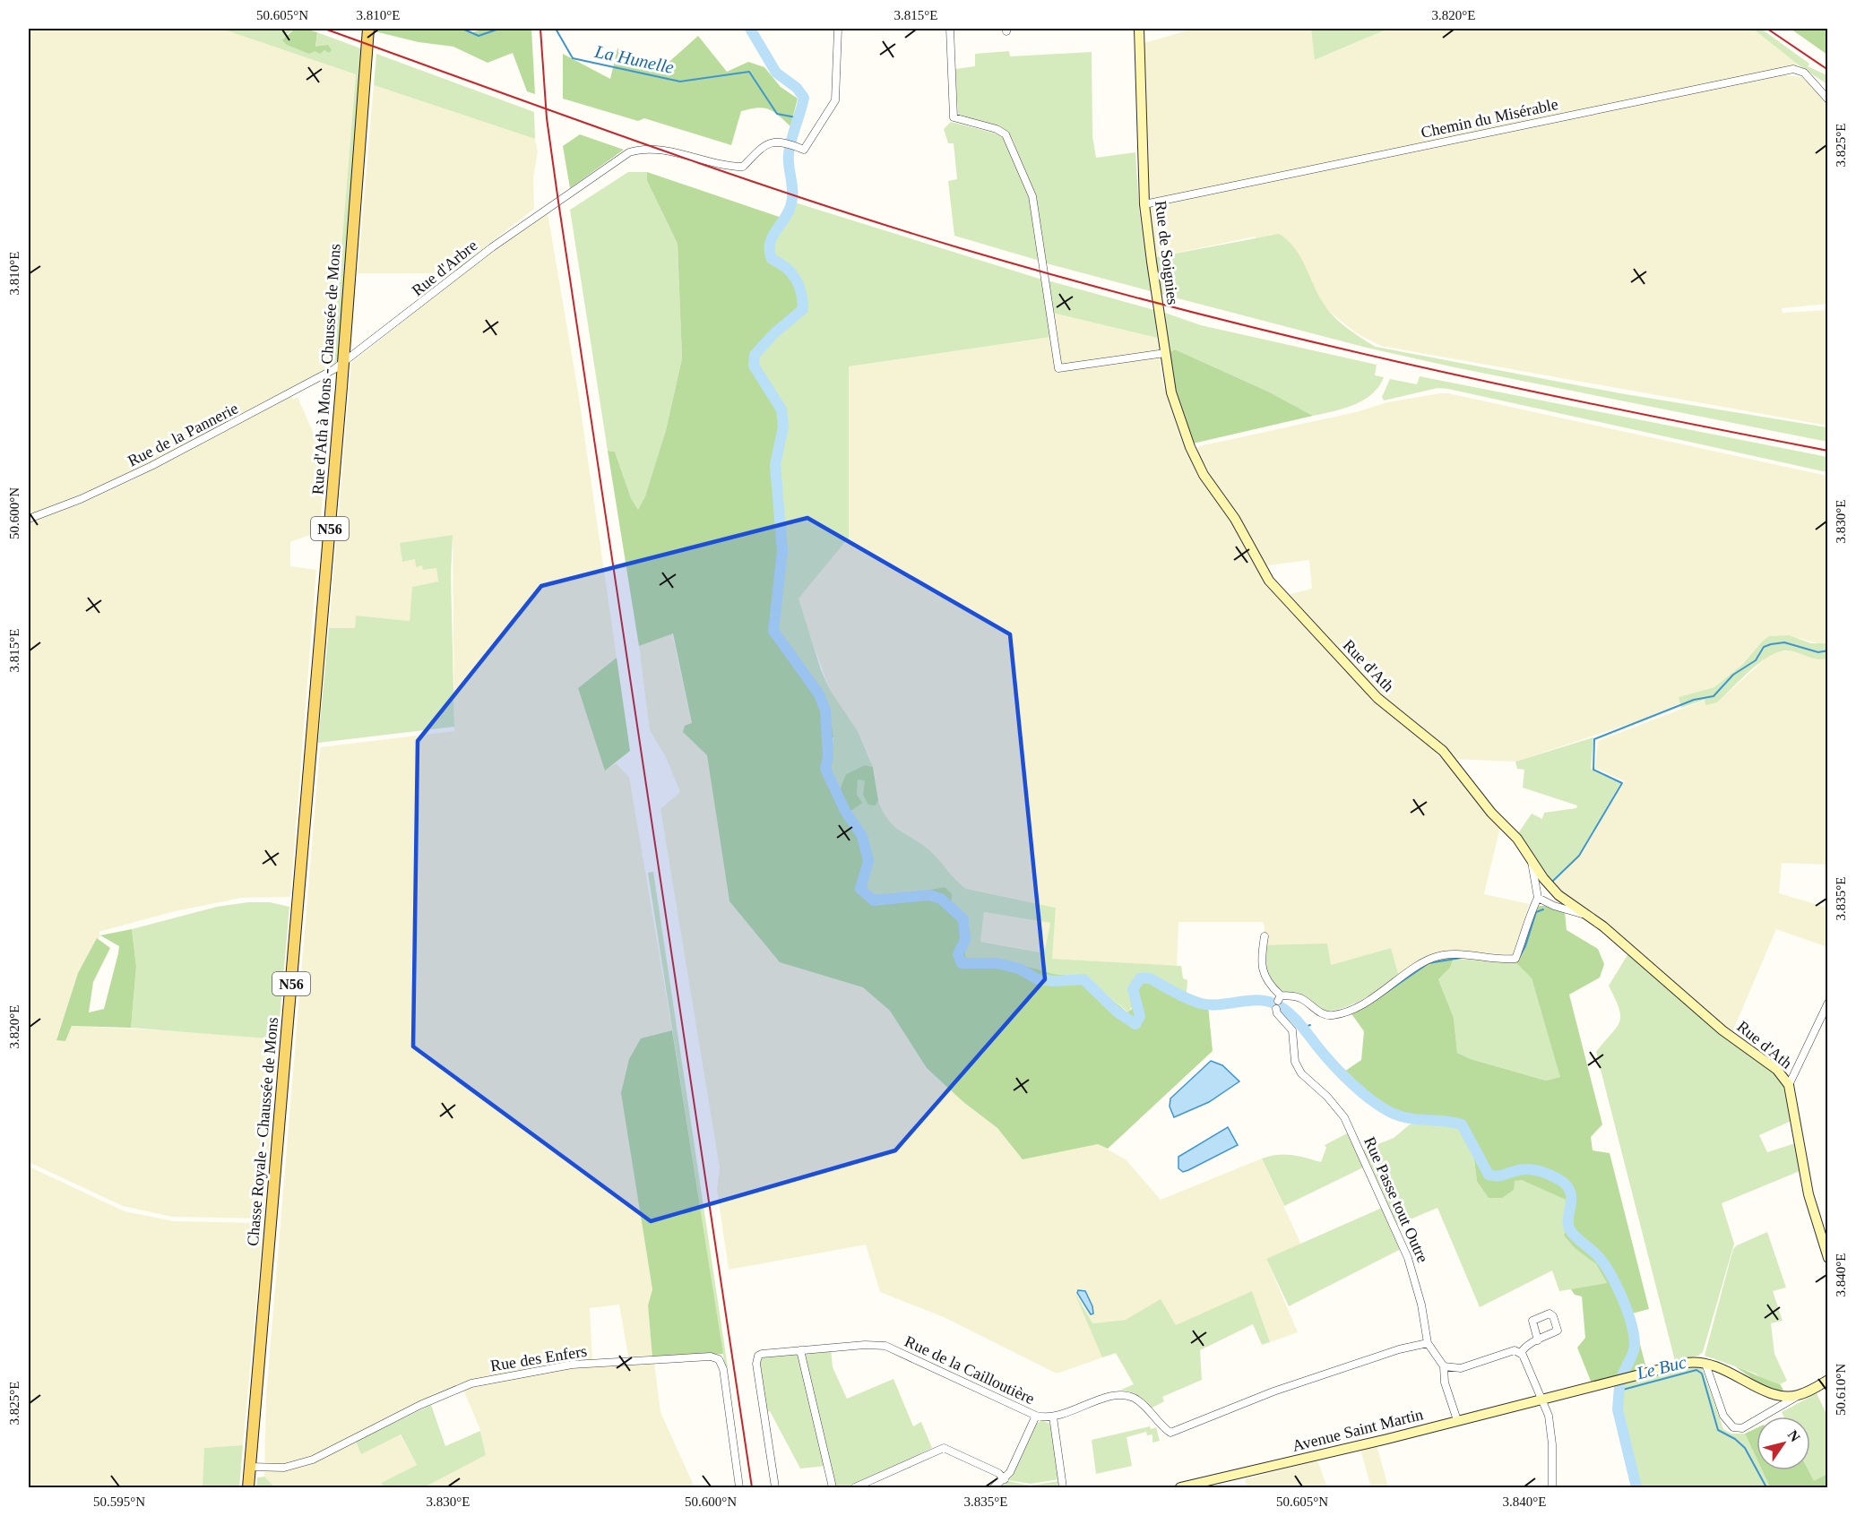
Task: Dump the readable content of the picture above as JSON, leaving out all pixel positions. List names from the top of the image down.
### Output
{
  "streets": {
    "main road": ["Rue d'Ath à Mons - Chaussée de Mons", "N56", "Chasse Royale - Chaussée de Mons"],
    "street": [
      "Chemin du Misérable",
      "Rue de Soignies",
      "Rue d'Arbre",
      "Rue de la Pannerie",
      "Rue d'Ath",
      "Rue Passe tout Outre",
      "Rue des Enfers",
      "Rue de la Cailloutière",
      "Avenue Saint Martin"
    ]
  },
  "crossings": [
    ["Chemin du Misérable", "Rue de Soignies"],
    ["Rue de Soignies", "Rue d'Ath"],
    ["Rue d'Arbre", "Rue d'Ath à Mons - Chaussée de Mons"],
    ["Rue d'Arbre", "Rue de la Pannerie"],
    ["Rue d'Ath à Mons - Chaussée de Mons", "Rue de la Pannerie"],
    ["Rue d'Ath à Mons - Chaussée de Mons", "Chasse Royale - Chaussée de Mons"],
    ["Chasse Royale - Chaussée de Mons", "Rue des Enfers"],
    ["Rue Passe tout Outre", "Rue de la Cailloutière"],
    ["Rue Passe tout Outre", "Avenue Saint Martin"]
  ],
  "water": ["La Hunelle", "Le Buc"],
  "north": "top right",
  "coordinates": [
    "50.605°N",
    "3.810°E",
    "3.815°E",
    "3.820°E",
    "3.825°E",
    "50.600°N",
    "3.830°E",
    "3.835°E",
    "3.840°E",
    "50.610°N",
    "50.595°N"
  ]
}
